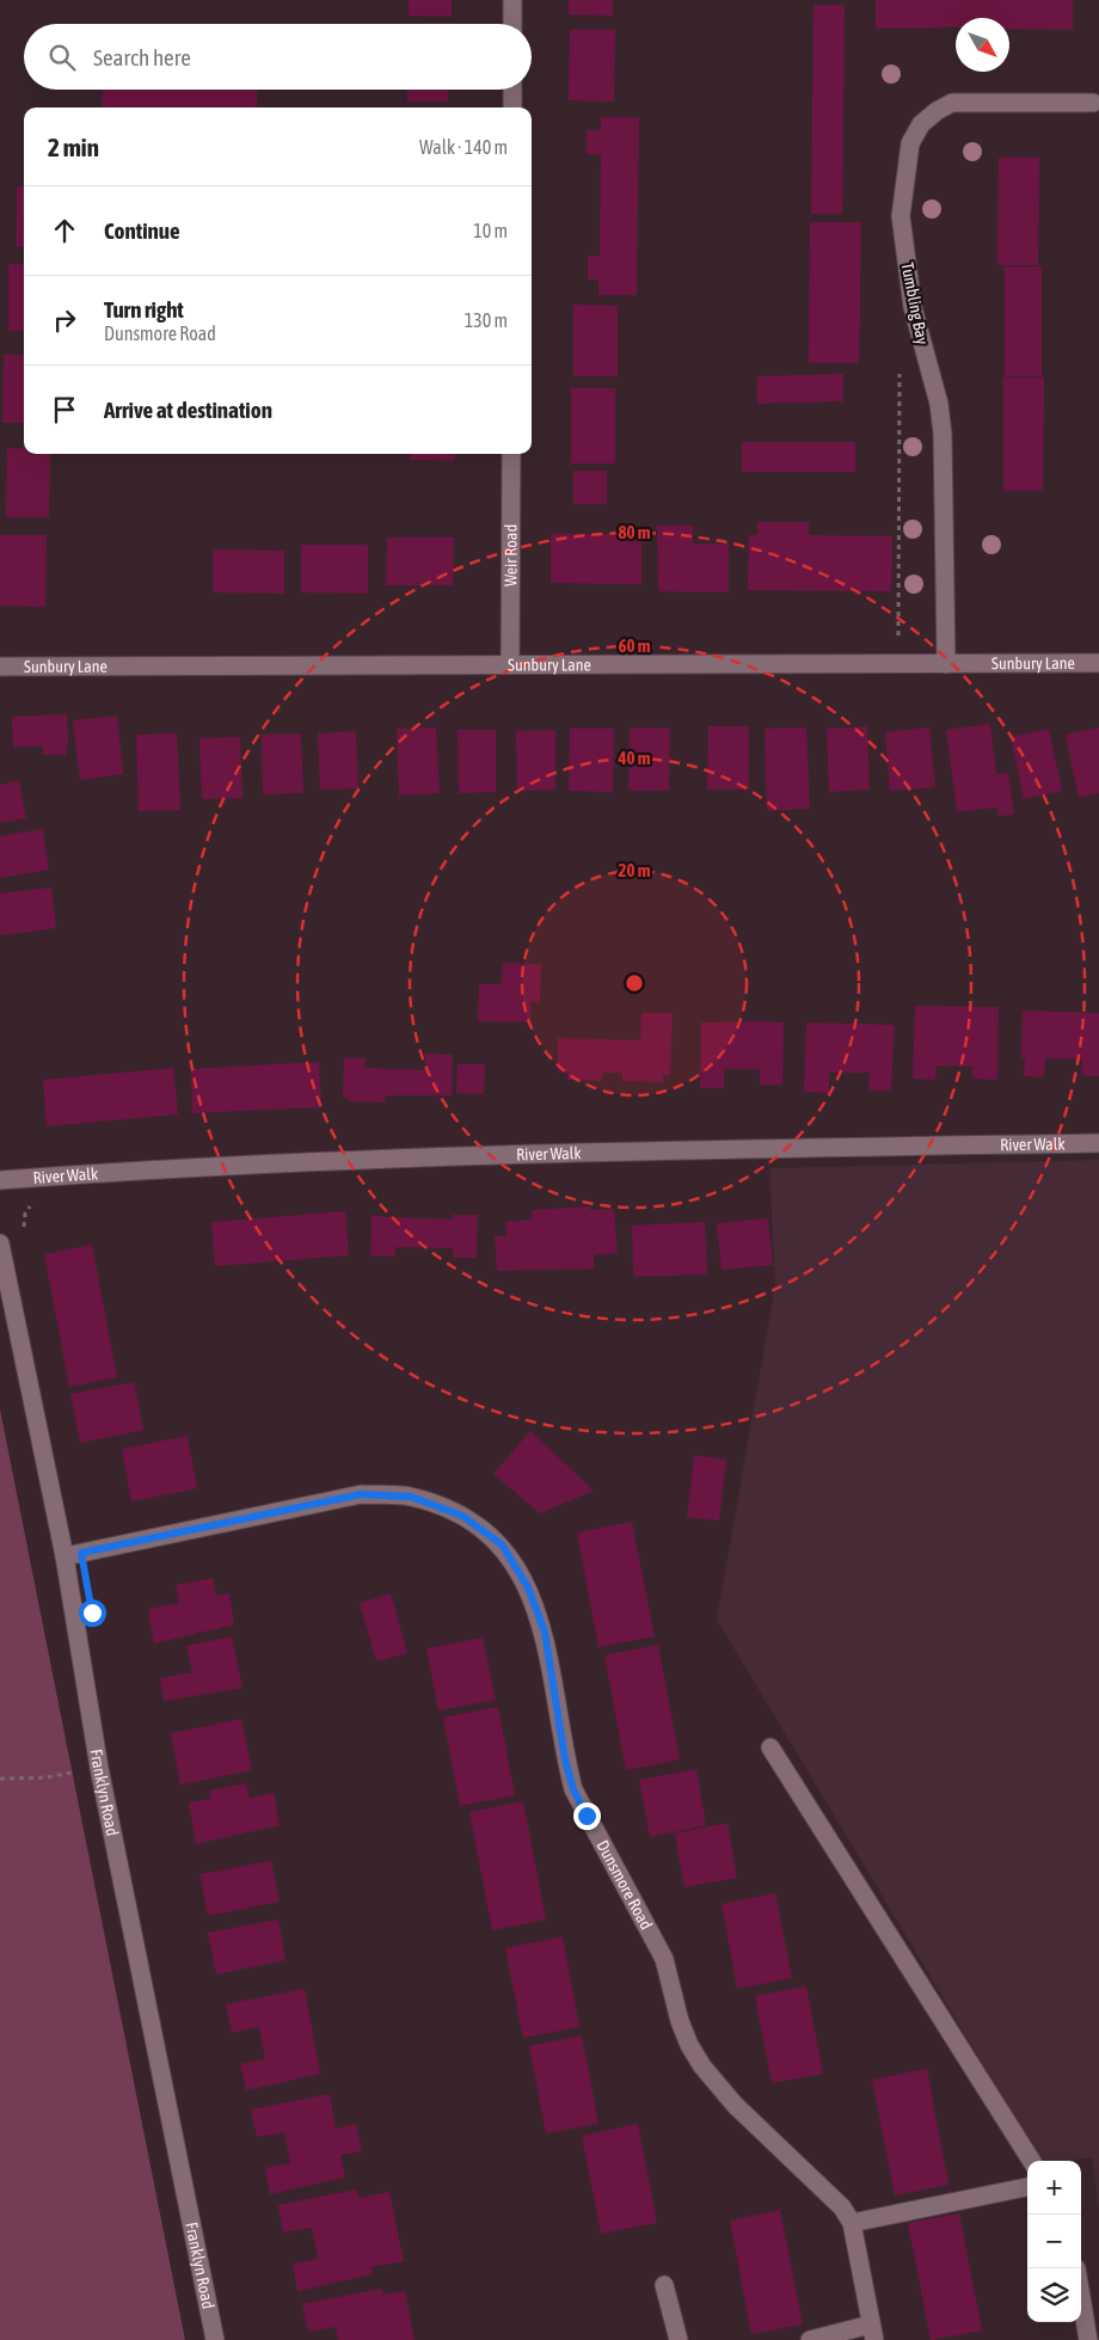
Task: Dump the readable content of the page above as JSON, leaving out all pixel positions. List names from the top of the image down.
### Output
{
  "streets": {
    "street": [
      "Tumbling Bay",
      "Weir Road",
      "Sunbury Lane",
      "River Walk",
      "Franklyn Road",
      "Dunsmore Road"
    ]
  },
  "crossings": [
    ["Tumbling Bay", "Sunbury Lane"],
    ["Weir Road", "Sunbury Lane"],
    ["Franklyn Road", "Dunsmore Road"]
  ],
  "north": "bottom right",
  "page": {
    "search": "Search here",
    "heading": ["2 min", "Walk · 140 m"],
    "list": [
      ["Continue", "10 m"],
      ["Turn right", "Dunsmore Road", "130 m"],
      "Arrive at destination"
    ],
    "map_buttons": ["+", "−"]
  },
  "rings": [
    "80 m",
    "60 m",
    "40 m",
    "20 m"
  ]
}
